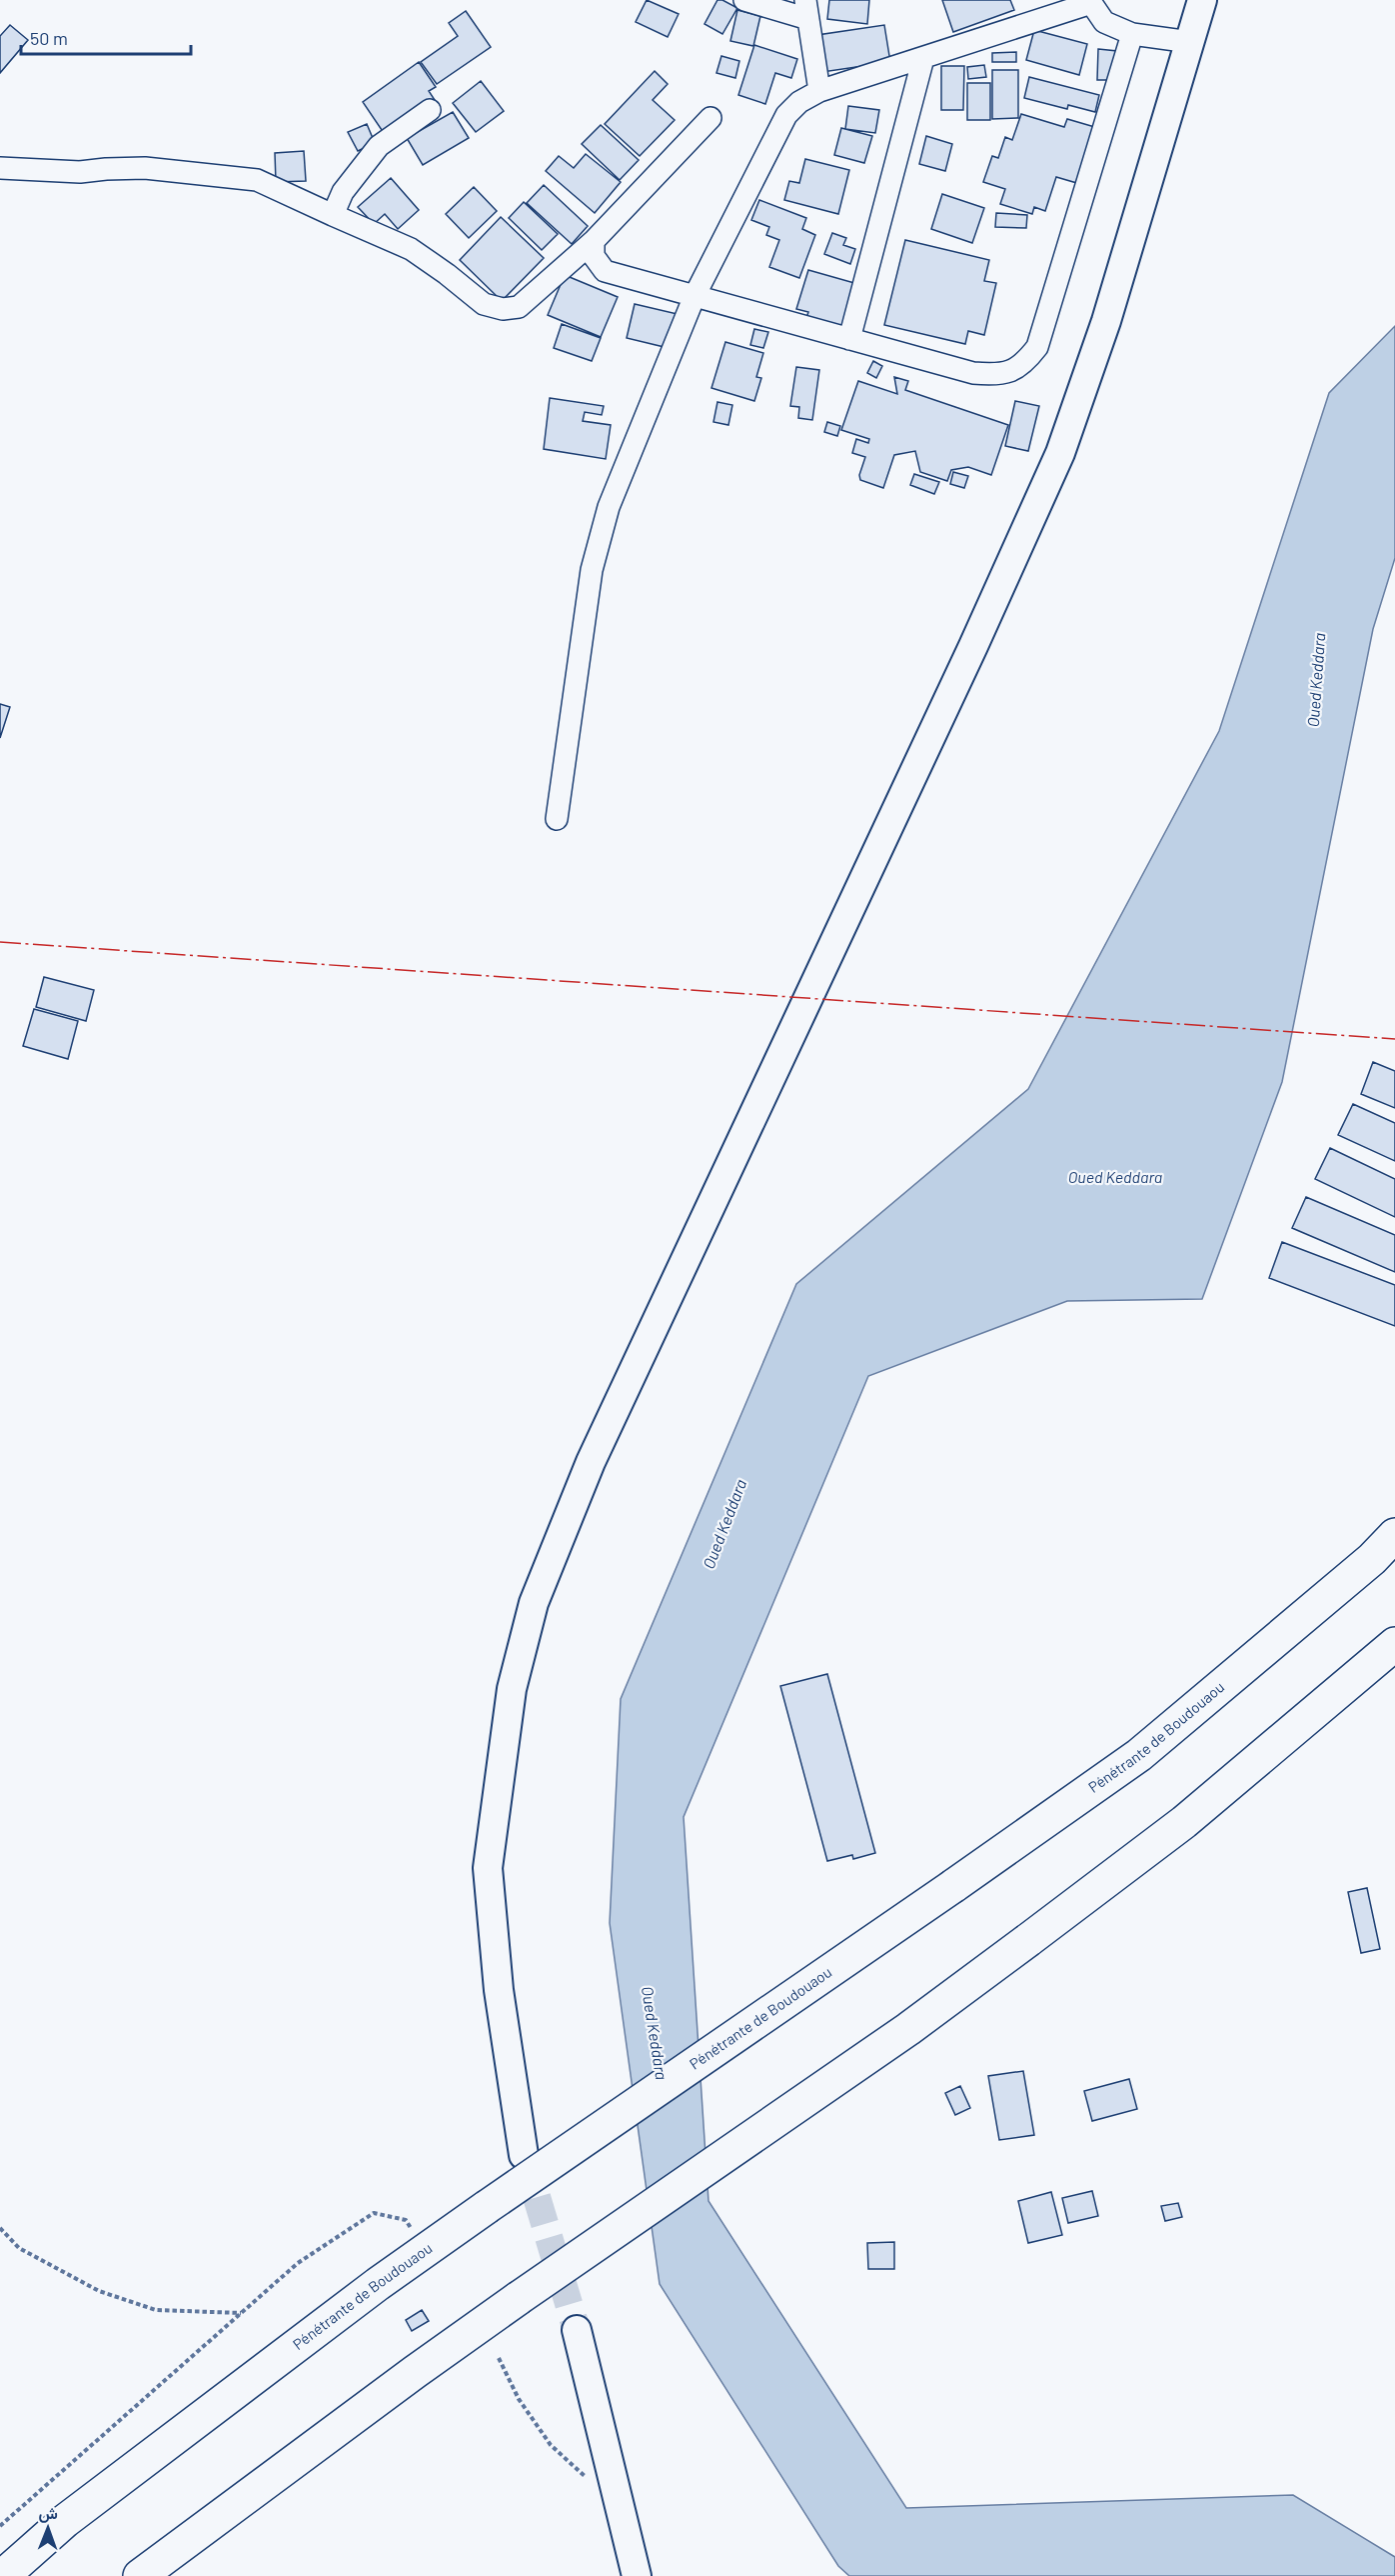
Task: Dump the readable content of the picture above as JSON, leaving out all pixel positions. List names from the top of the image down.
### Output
{
  "streets": {
    "highway": ["Pénétrante de Boudouaou"]
  },
  "water": ["Oued Keddara"],
  "scale_bar": "50 m",
  "north": "top"
}
